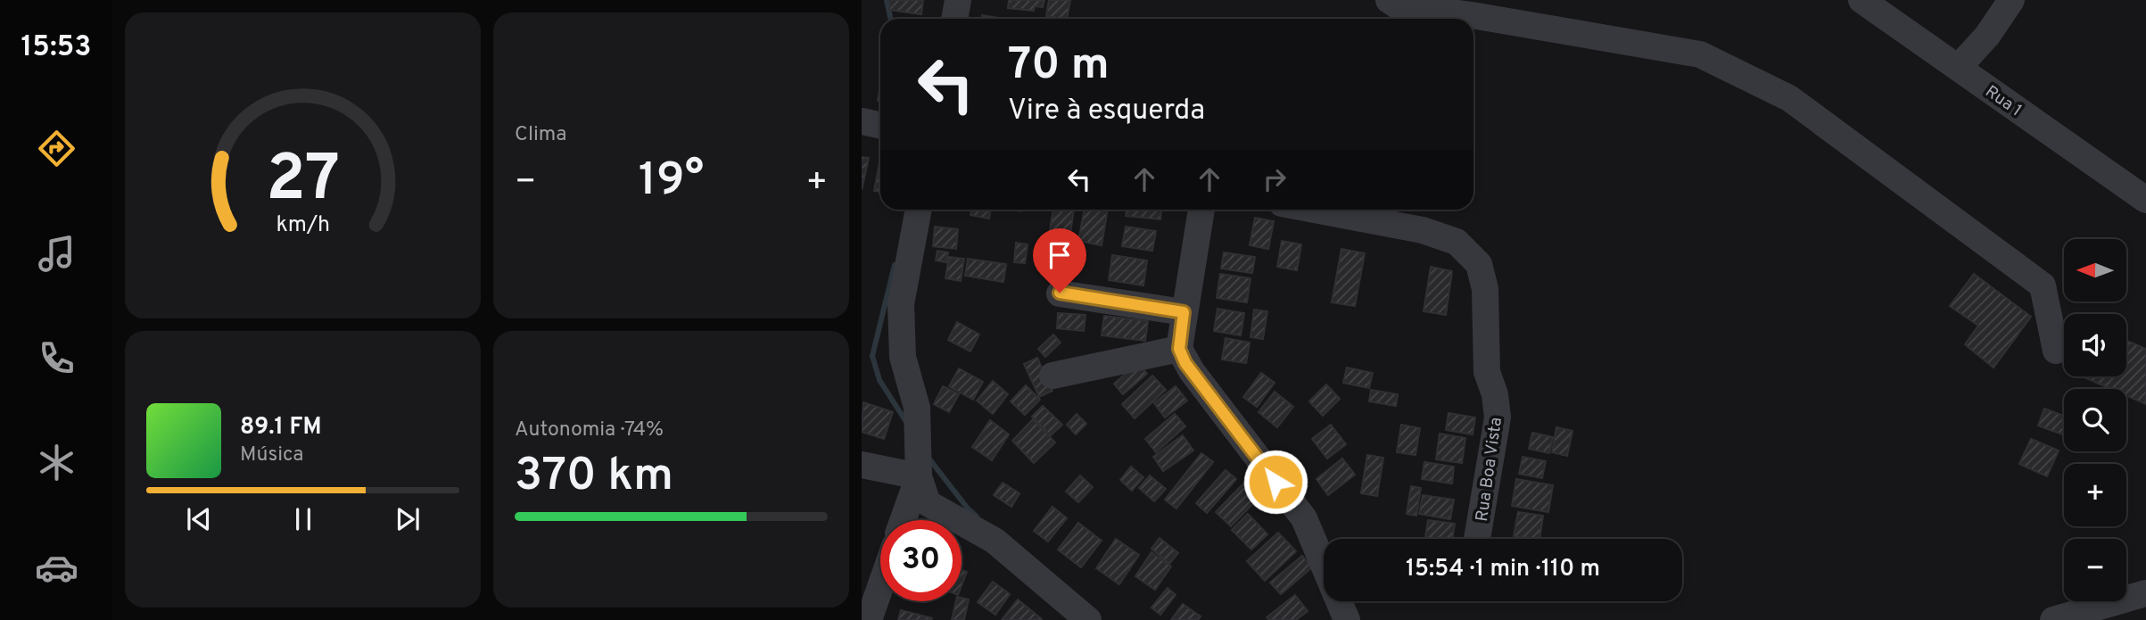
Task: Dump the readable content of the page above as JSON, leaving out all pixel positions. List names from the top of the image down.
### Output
{
  "streets": {
    "street": ["Rua 1", "Rua Boa Vista"]
  },
  "north": "left",
  "page": {
    "tabs": "15:53",
    "tile": [
      "Clima",
      ["Autonomia · 74%", "370 km"]
    ],
    "turn": ["70 m", "Vire à esquerda"],
    "heat": ["−", "19°", "+"],
    "map_buttons": ["+", "−"],
    "song": ["89.1 FM", "Música"],
    "limit": "30",
    "trip": "15:54 · 1 min · 110 m",
    "gauge": ["27", "km/h"]
  }
}
